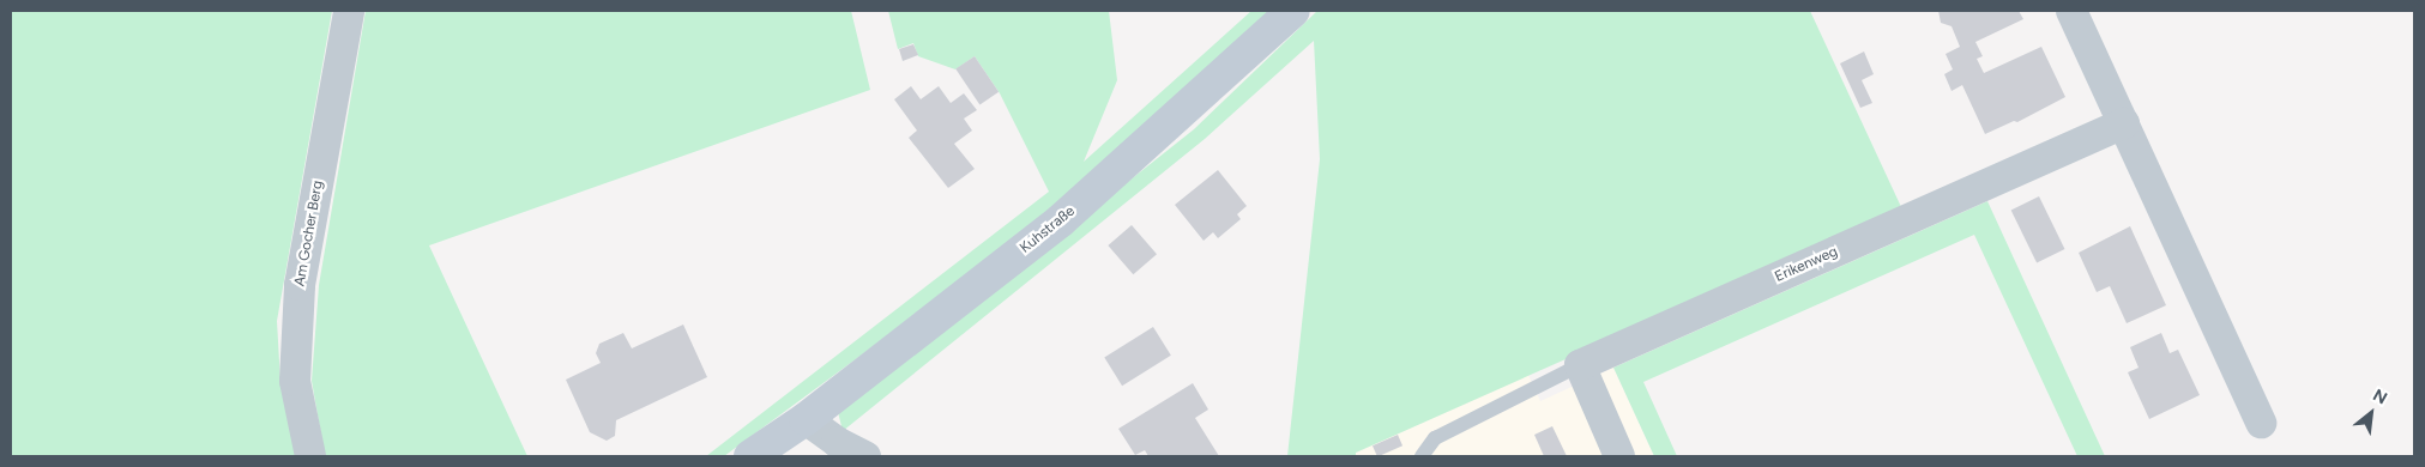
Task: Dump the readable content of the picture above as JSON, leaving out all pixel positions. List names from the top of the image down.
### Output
{
  "streets": {
    "street": ["Kuhstraße", "Am Gocher Berg", "Erikenweg"]
  },
  "north": "top right"
}
